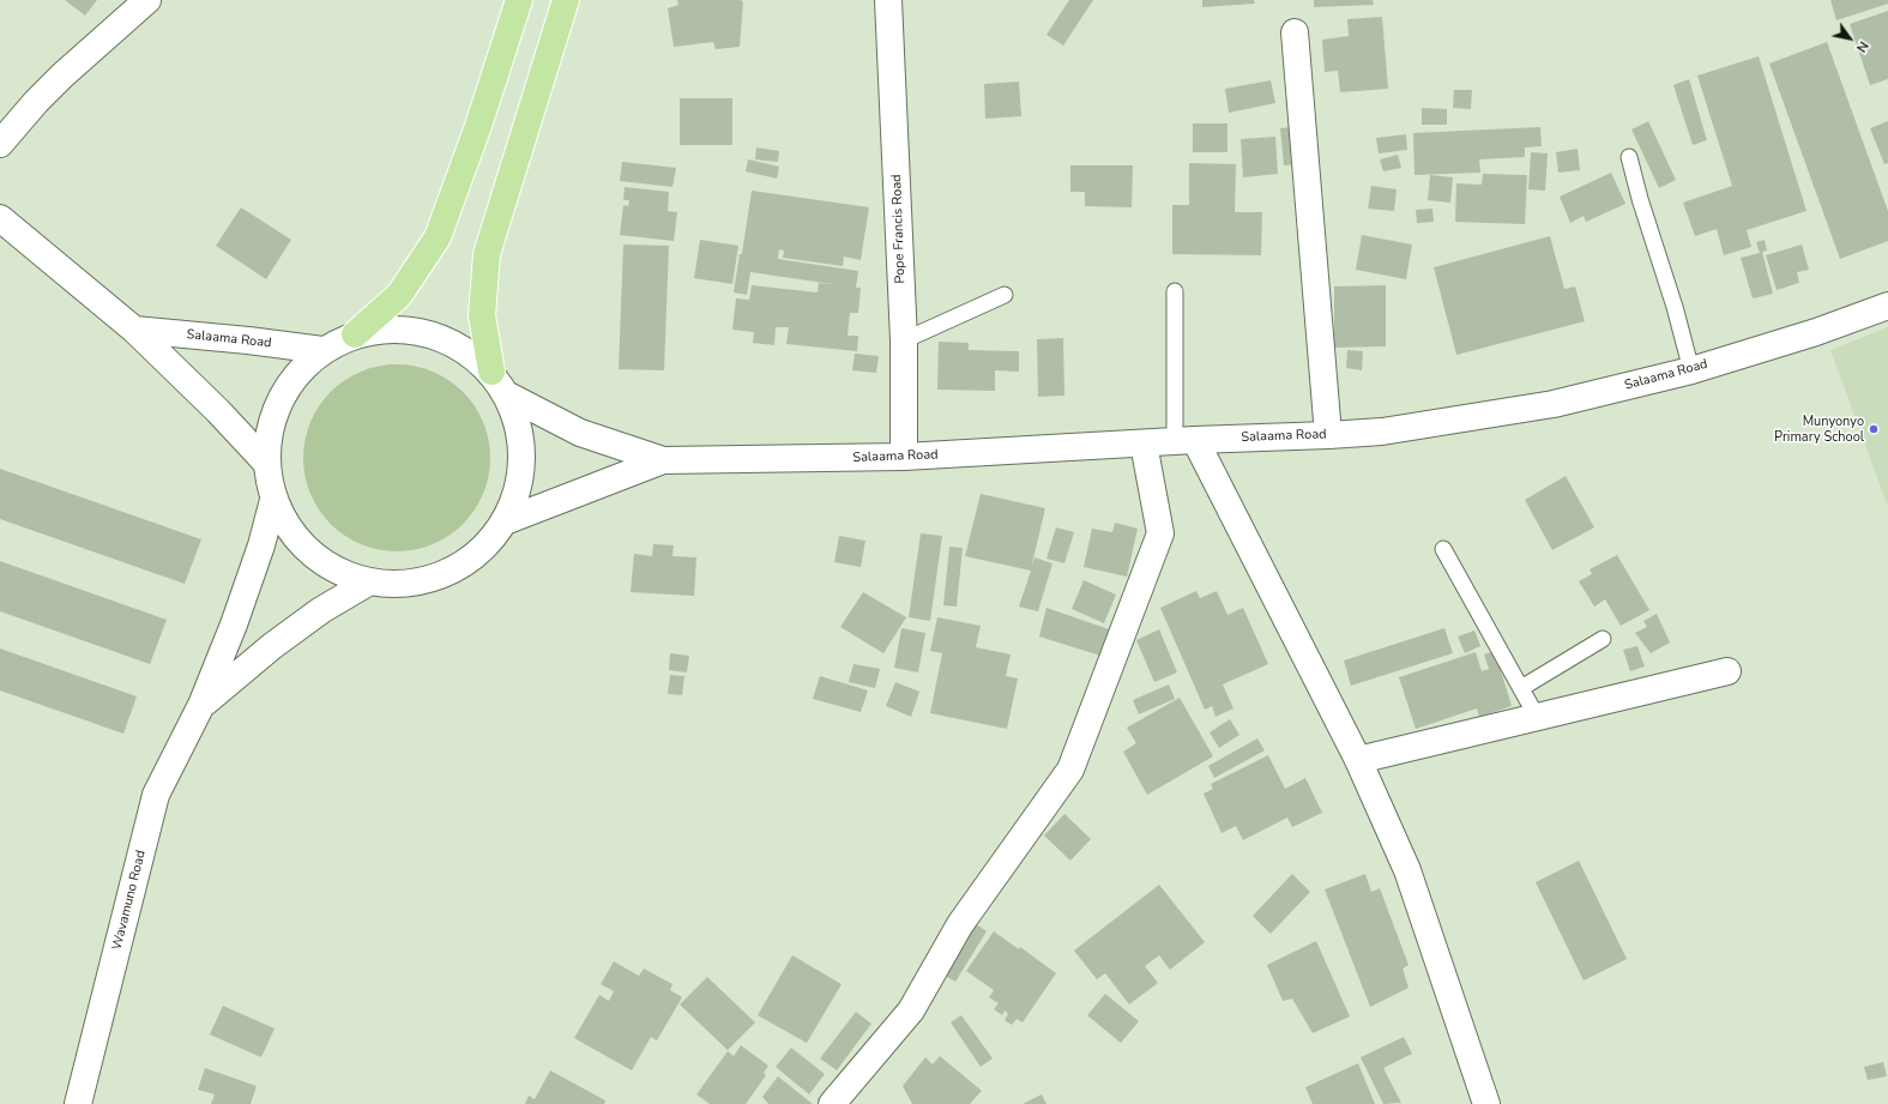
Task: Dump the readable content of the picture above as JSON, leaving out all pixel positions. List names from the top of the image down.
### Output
{
  "streets": {
    "street": ["Pope Francis Road", "Salaama Road", "Wavamuno Road"]
  },
  "crossings": [
    ["Pope Francis Road", "Salaama Road"]
  ],
  "places": ["Munyonyo Primary School"],
  "north": "bottom right"
}
